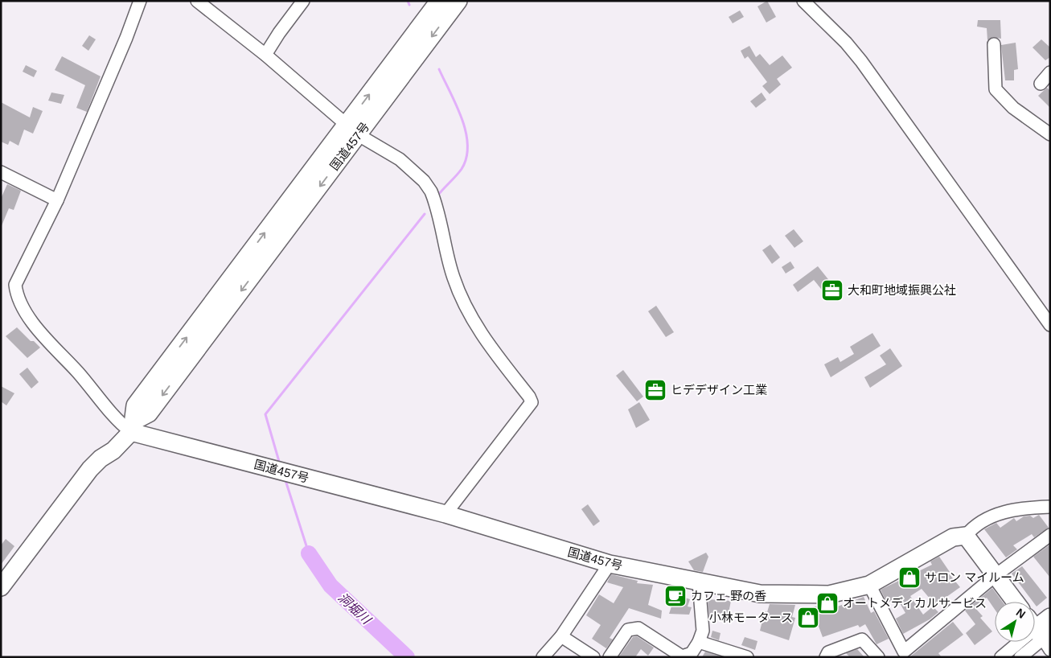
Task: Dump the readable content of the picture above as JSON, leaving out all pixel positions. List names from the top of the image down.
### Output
{
  "streets": {
    "highway": ["国道457号"]
  },
  "water": ["洞堀川"],
  "places": {
    "office": ["大和町地域振興公社", "ヒデデザイン工業"],
    "shop": ["サロン マイルーム", "オートメディカルサービス", "小林モータース"],
    "cafe": ["カフェ 野の香"]
  },
  "north": "top right"
}
